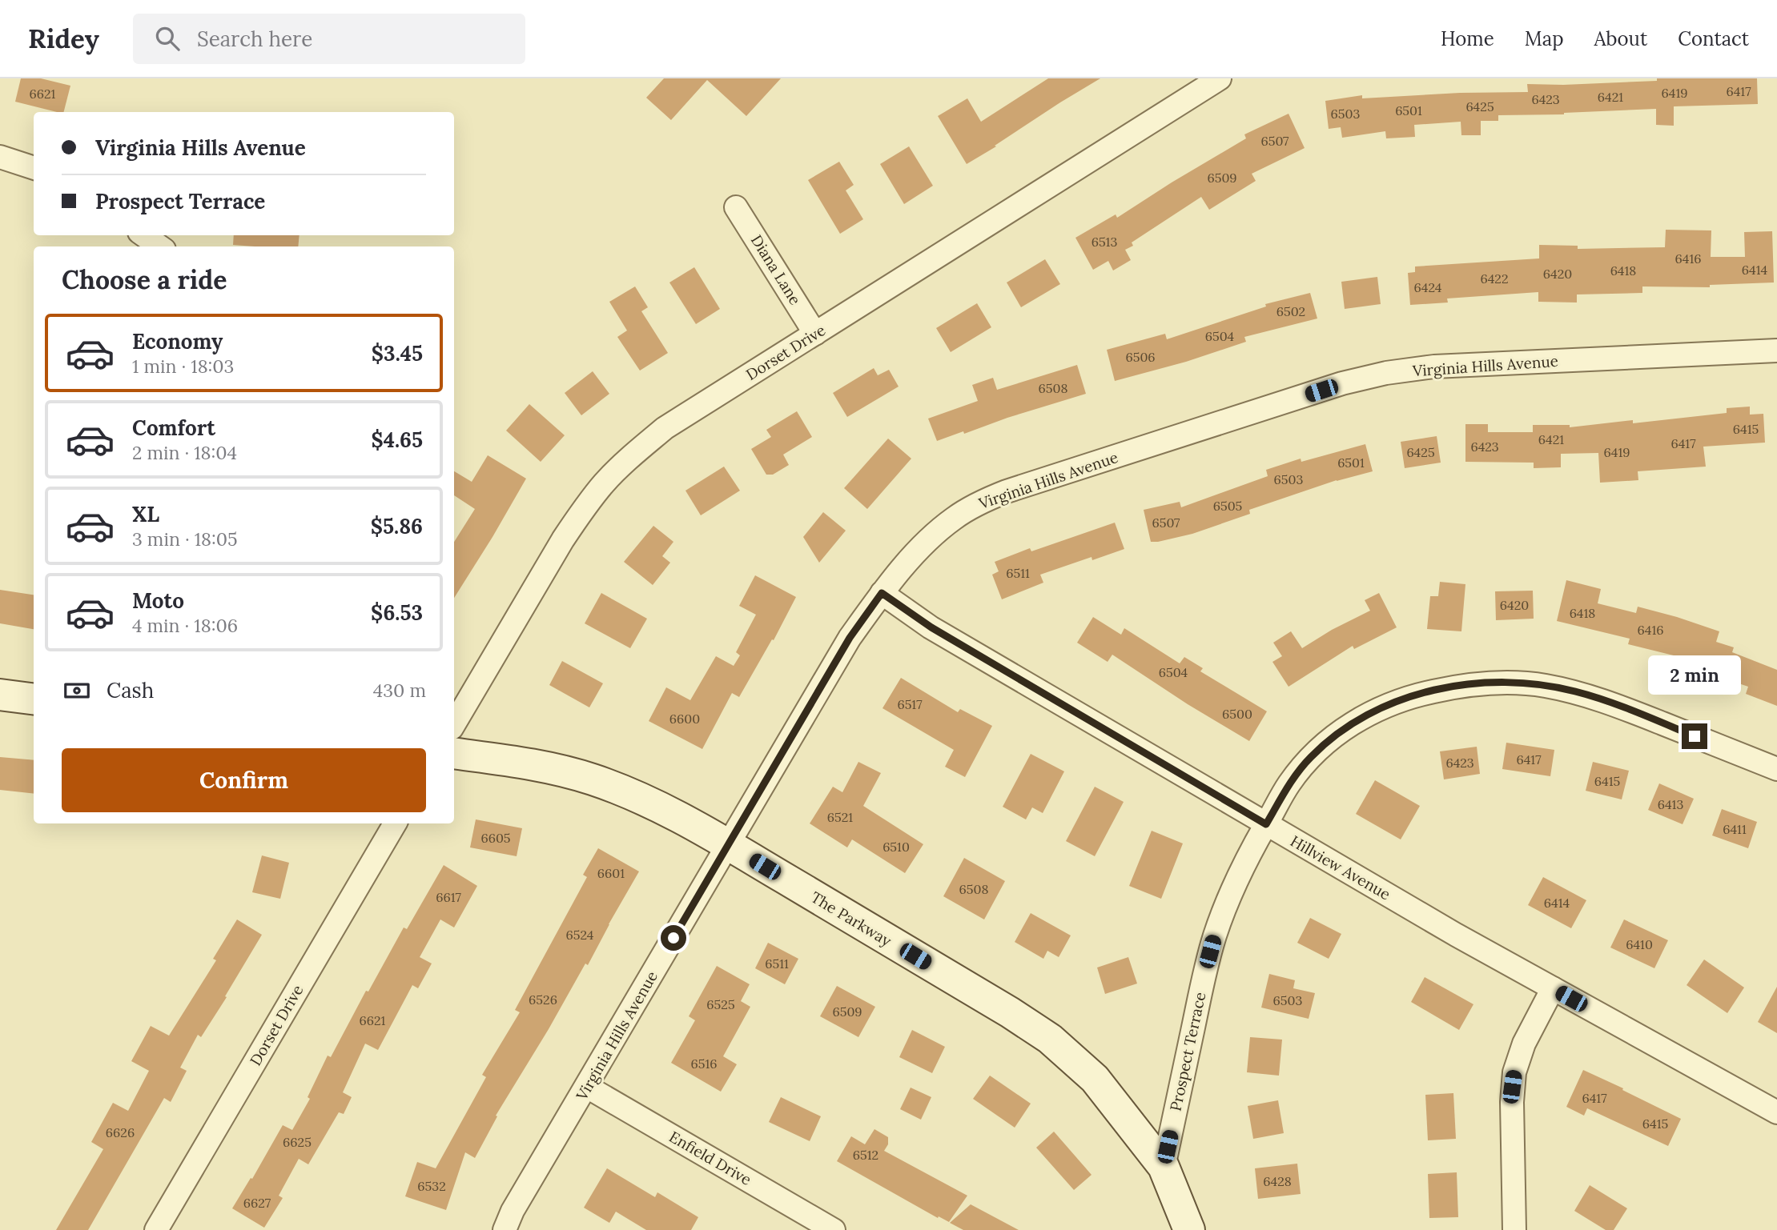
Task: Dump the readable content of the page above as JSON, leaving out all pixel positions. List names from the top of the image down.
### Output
{
  "streets": {
    "street": [
      "Diana Lane",
      "Dorset Drive",
      "Virginia Hills Avenue",
      "Hillview Avenue",
      "The Parkway",
      "Prospect Terrace",
      "Enfield Drive"
    ]
  },
  "crossings": [
    ["Diana Lane", "Dorset Drive"],
    ["Virginia Hills Avenue", "Hillview Avenue"],
    ["Virginia Hills Avenue", "The Parkway"],
    ["Virginia Hills Avenue", "Enfield Drive"],
    ["Hillview Avenue", "Prospect Terrace"],
    ["The Parkway", "Prospect Terrace"]
  ],
  "house_numbers": [
    "6417",
    "6419",
    "6621",
    "6421",
    "6423",
    "6425",
    "6501",
    "6503",
    "6507",
    "6509",
    "6513",
    "6416",
    "6414",
    "6418",
    "6420",
    "6422",
    "6424",
    "6502",
    "6504",
    "6506",
    "6508",
    "6415",
    "6421",
    "6417",
    "6423",
    "6425",
    "6419",
    "6501",
    "6503",
    "6505",
    "6507",
    "6511",
    "6420",
    "6418",
    "6416",
    "6504",
    "6517",
    "6500",
    "6600",
    "6417",
    "6423",
    "6415",
    "6413",
    "6521",
    "6411",
    "6605",
    "6510",
    "6601",
    "6508",
    "6617",
    "6414",
    "6524",
    "6410",
    "6511",
    "6526",
    "6503",
    "6525",
    "6509",
    "6621",
    "6516",
    "6417",
    "6415",
    "6626",
    "6625",
    "6512",
    "6428",
    "6532",
    "6627"
  ],
  "page": {
    "header": "Ridey",
    "search": "Search here",
    "nav": [
      "Home",
      "Map",
      "About",
      "Contact"
    ],
    "banner": ["Virginia Hills Avenue", "Prospect Terrace"],
    "heading": "Choose a ride",
    "list": [
      {
        "name": "Economy",
        "note": "1 min · 18:03",
        "value": "$3.45"
      },
      {
        "name": "Comfort",
        "note": "2 min · 18:04",
        "value": "$4.65"
      },
      {
        "name": "XL",
        "note": "3 min · 18:05",
        "value": "$5.86"
      },
      {
        "name": "Moto",
        "note": "4 min · 18:06",
        "value": "$6.53"
      }
    ],
    "bubble": "2 min",
    "pay": ["Cash", "430 m"],
    "buttons": "Confirm"
  }
}
